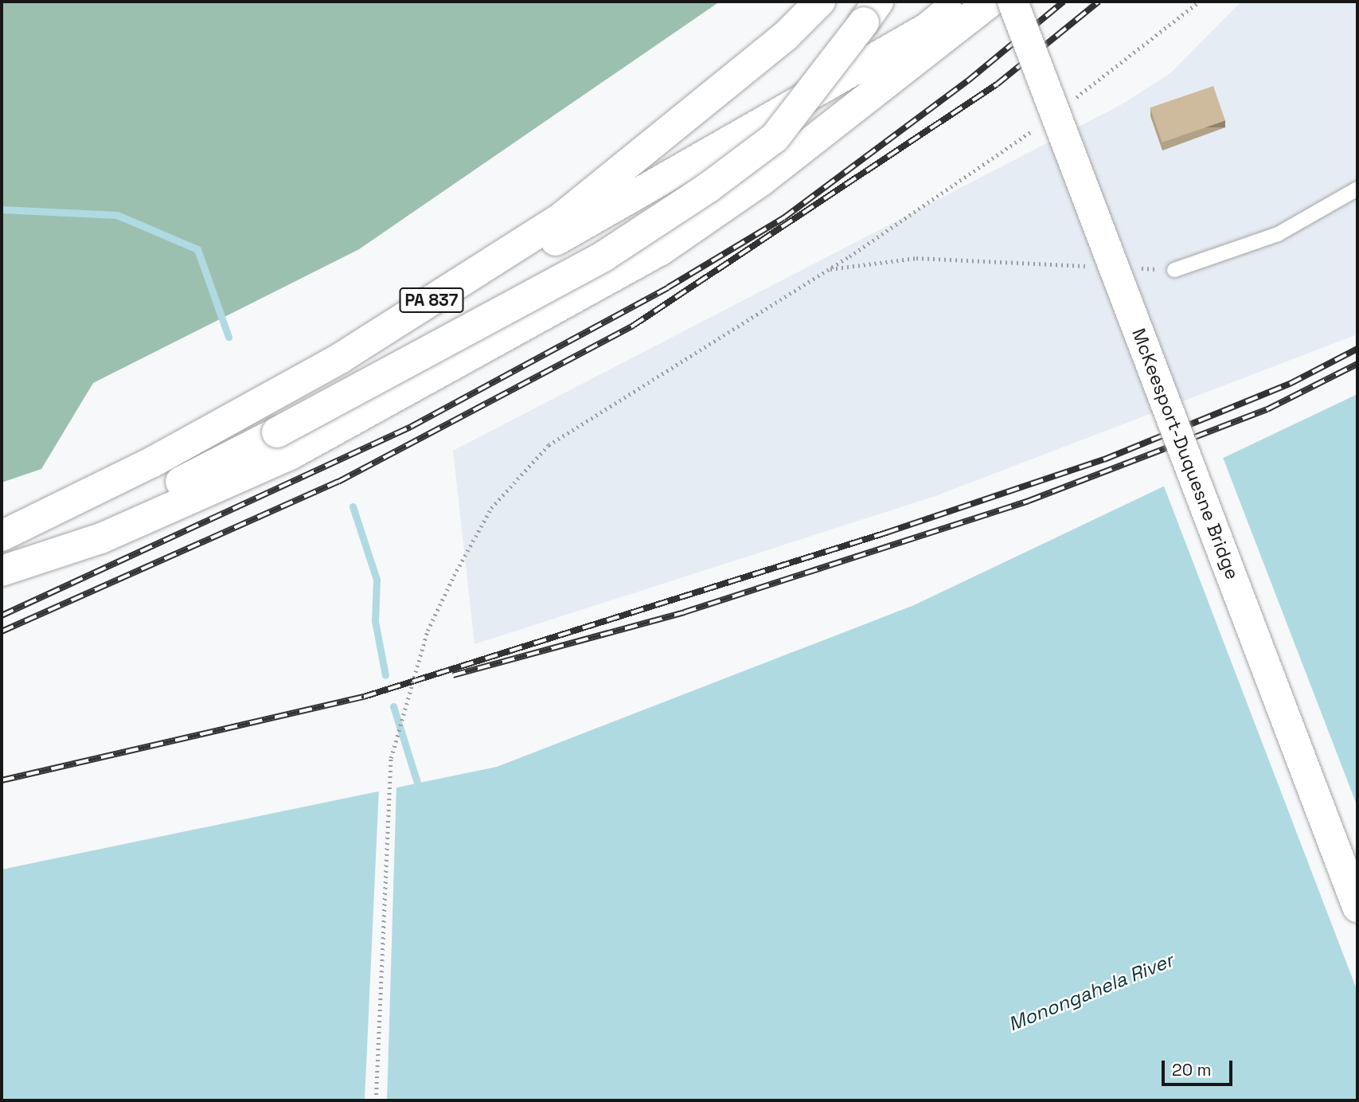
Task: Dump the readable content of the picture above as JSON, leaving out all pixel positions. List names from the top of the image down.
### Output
{
  "streets": {
    "main road": ["PA 837", "McKeesport-Duquesne Bridge"]
  },
  "water": ["Monongahela River"],
  "scale_bar": "20 m"
}
